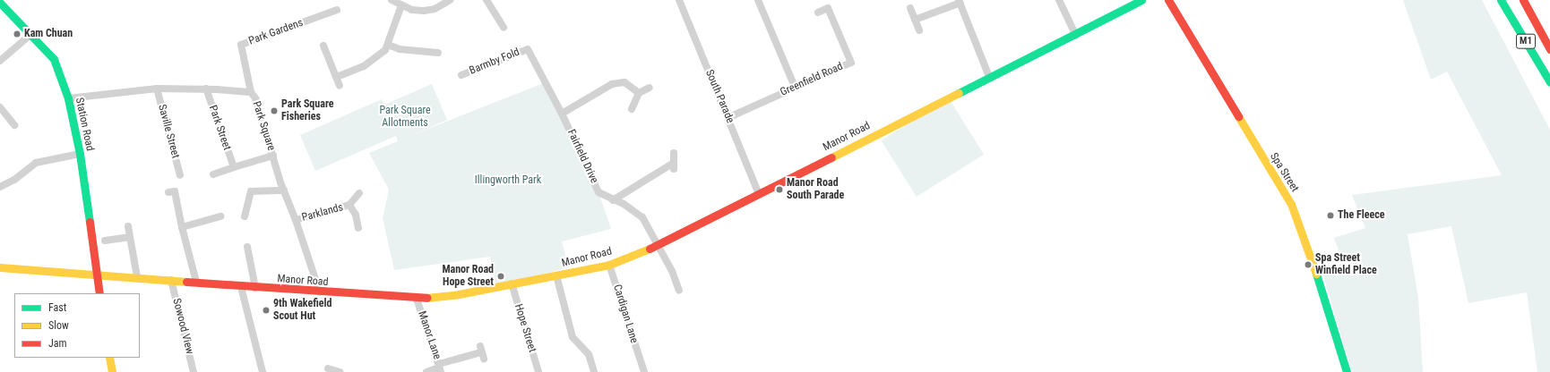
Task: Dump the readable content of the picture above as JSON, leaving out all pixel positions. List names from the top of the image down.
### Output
{
  "streets": {
    "main road": [
      "M1",
      "Station Road",
      "Manor Road",
      "Spa Street"
    ],
    "street": [
      "Park Gardens",
      "Barmby Fold",
      "Greenfield Road",
      "South Parade",
      "Park Square",
      "Park Street",
      "Saville Street",
      "Fairfield Drive",
      "Parklands",
      "Cardigan Lane",
      "Sowood View",
      "Hope Street",
      "Manor Lane"
    ]
  },
  "crossings": [
    ["Park Gardens", "Park Square"],
    ["Barmby Fold", "Fairfield Drive"],
    ["Greenfield Road", "South Parade"],
    ["South Parade", "Manor Road"],
    ["Station Road", "Park Square"],
    ["Station Road", "Manor Road"],
    ["Park Square", "Park Street"],
    ["Park Square", "Saville Street"],
    ["Park Square", "Manor Road"],
    ["Park Square", "Parklands"],
    ["Manor Road", "Fairfield Drive"],
    ["Manor Road", "Cardigan Lane"],
    ["Manor Road", "Sowood View"],
    ["Manor Road", "Hope Street"],
    ["Manor Road", "Manor Lane"]
  ],
  "parks": ["Park Square Allotments", "Illingworth Park"],
  "places": [
    "Kam Chuan",
    "Park Square Fisheries",
    "Manor Road South Parade",
    "The Fleece",
    "Spa Street Winfield Place",
    "Manor Road Hope Street",
    "9th Wakefield Scout Hut"
  ],
  "legend": ["Fast", "Slow", "Jam"]
}
